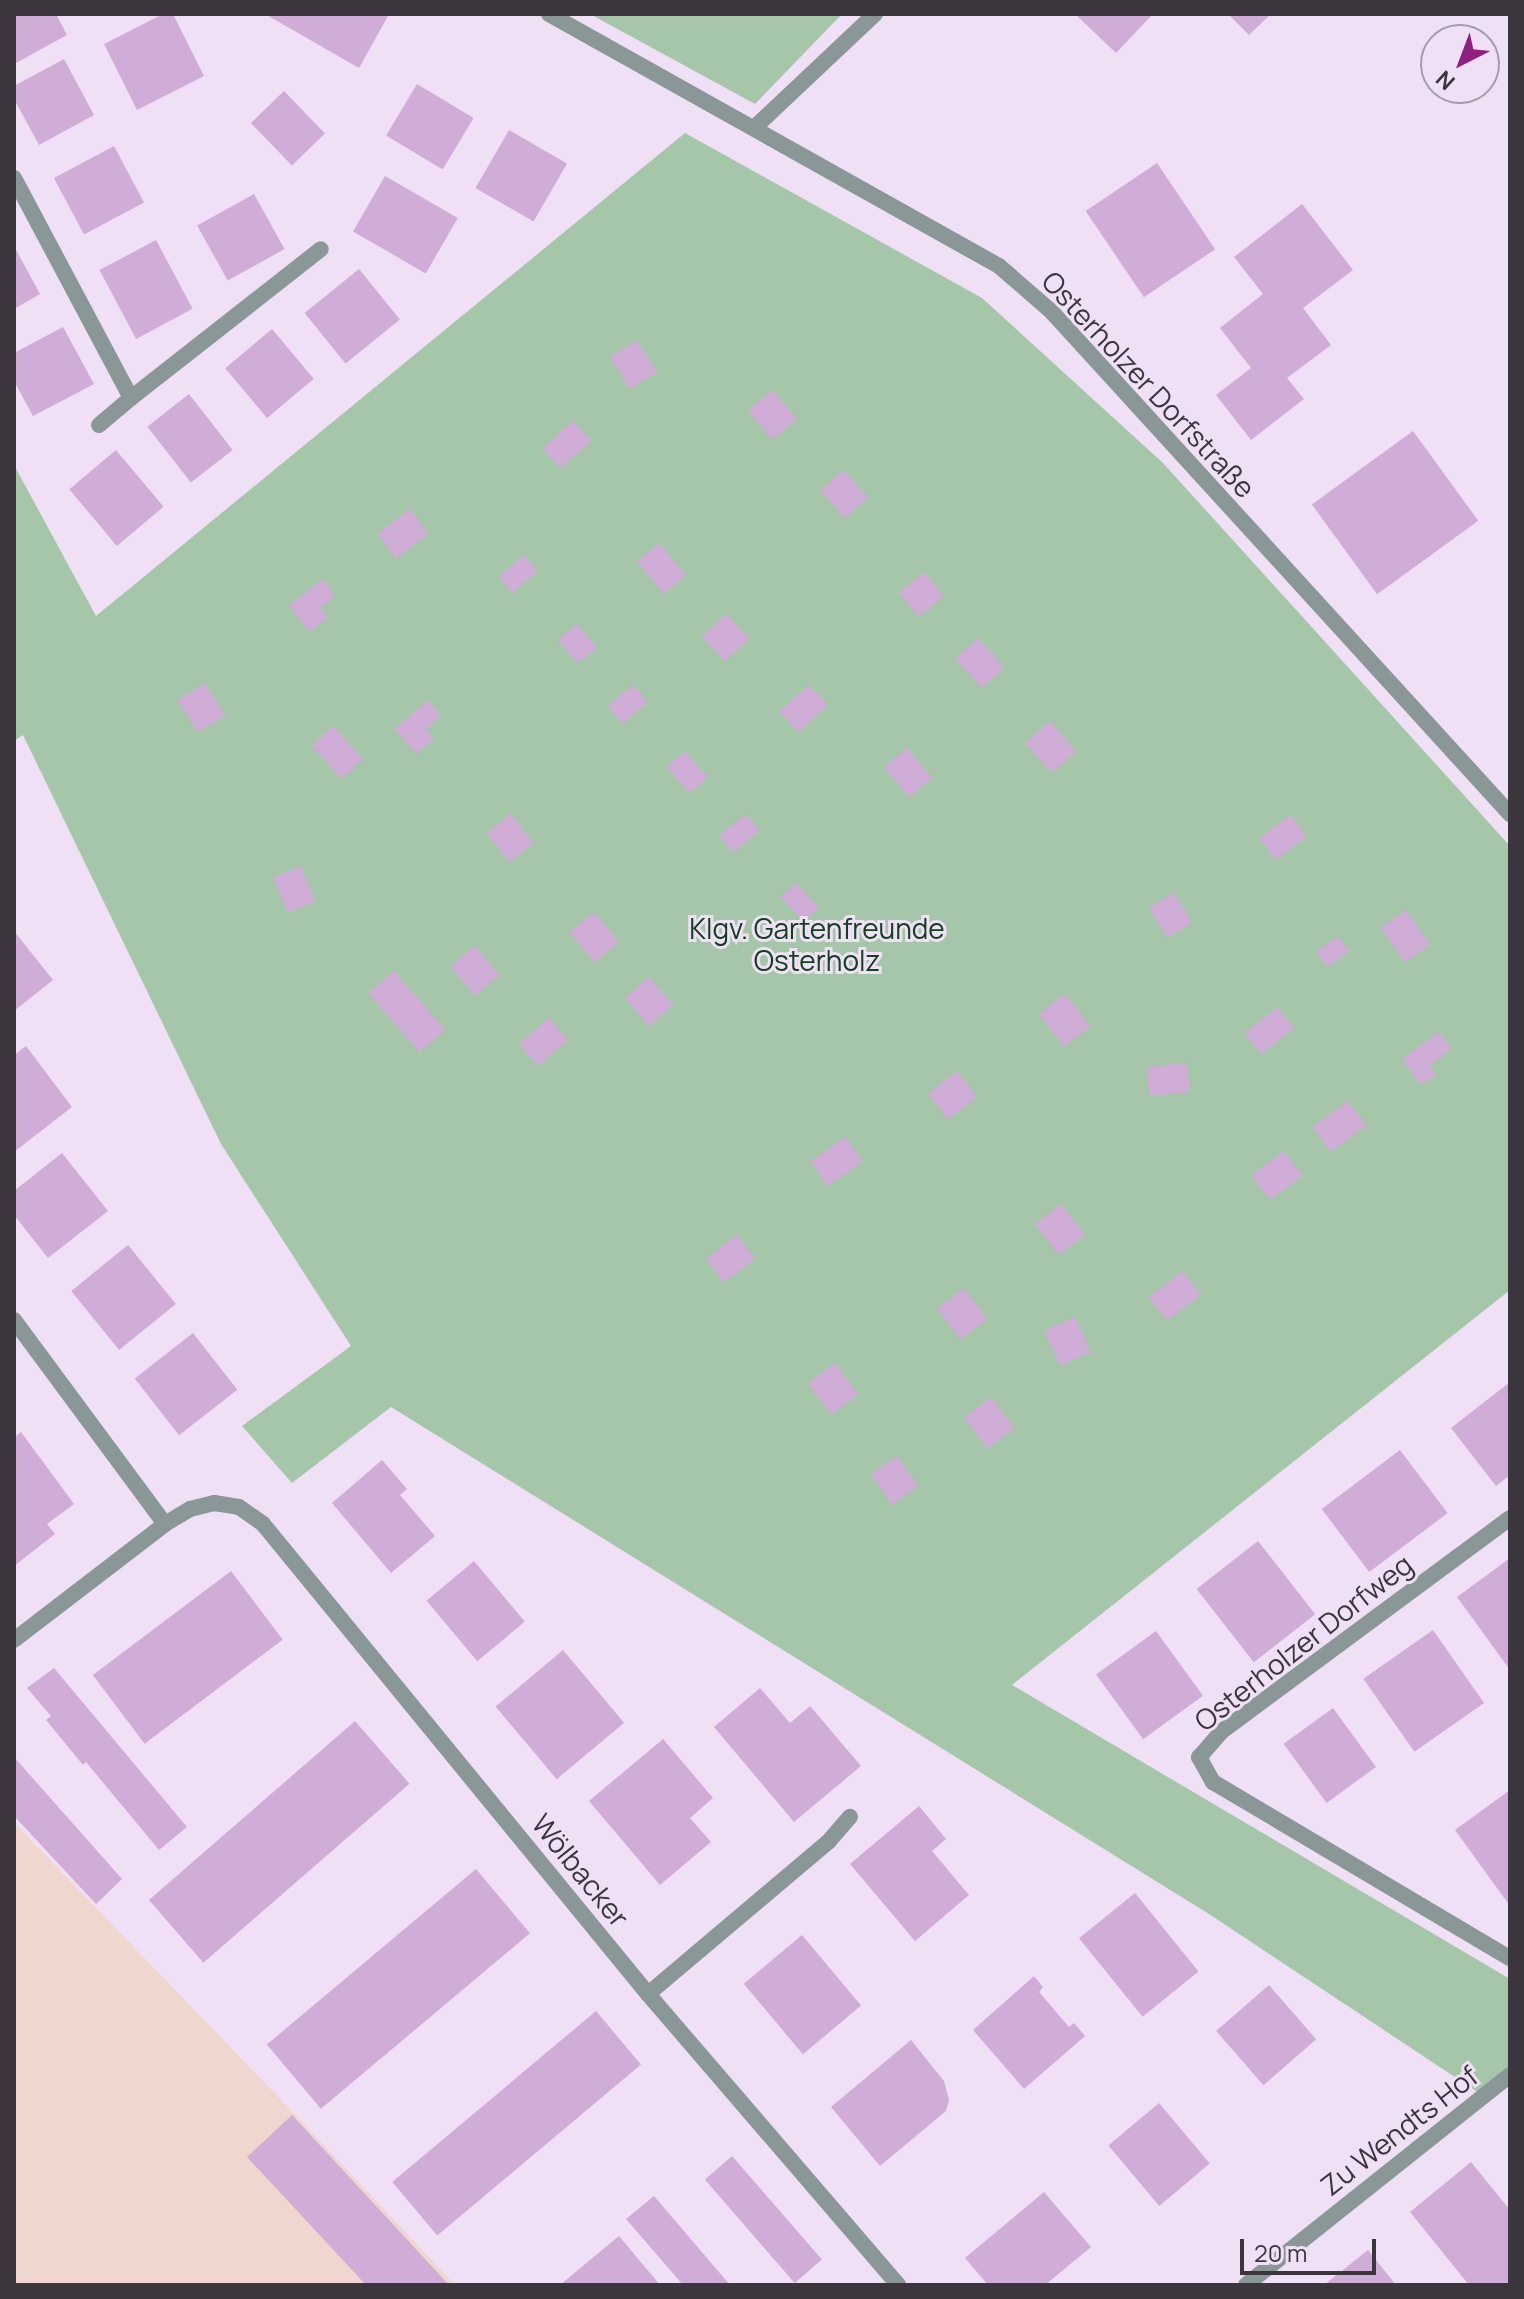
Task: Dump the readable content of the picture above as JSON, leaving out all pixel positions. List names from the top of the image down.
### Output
{
  "streets": {
    "street": [
      "Osterholzer Dorfstraße",
      "Osterholzer Dorfweg",
      "Wölbacker",
      "Zu Wendts Hof"
    ]
  },
  "parks": ["Klgv. Gartenfreunde Osterholz"],
  "scale_bar": "20 m",
  "north": "bottom left"
}
